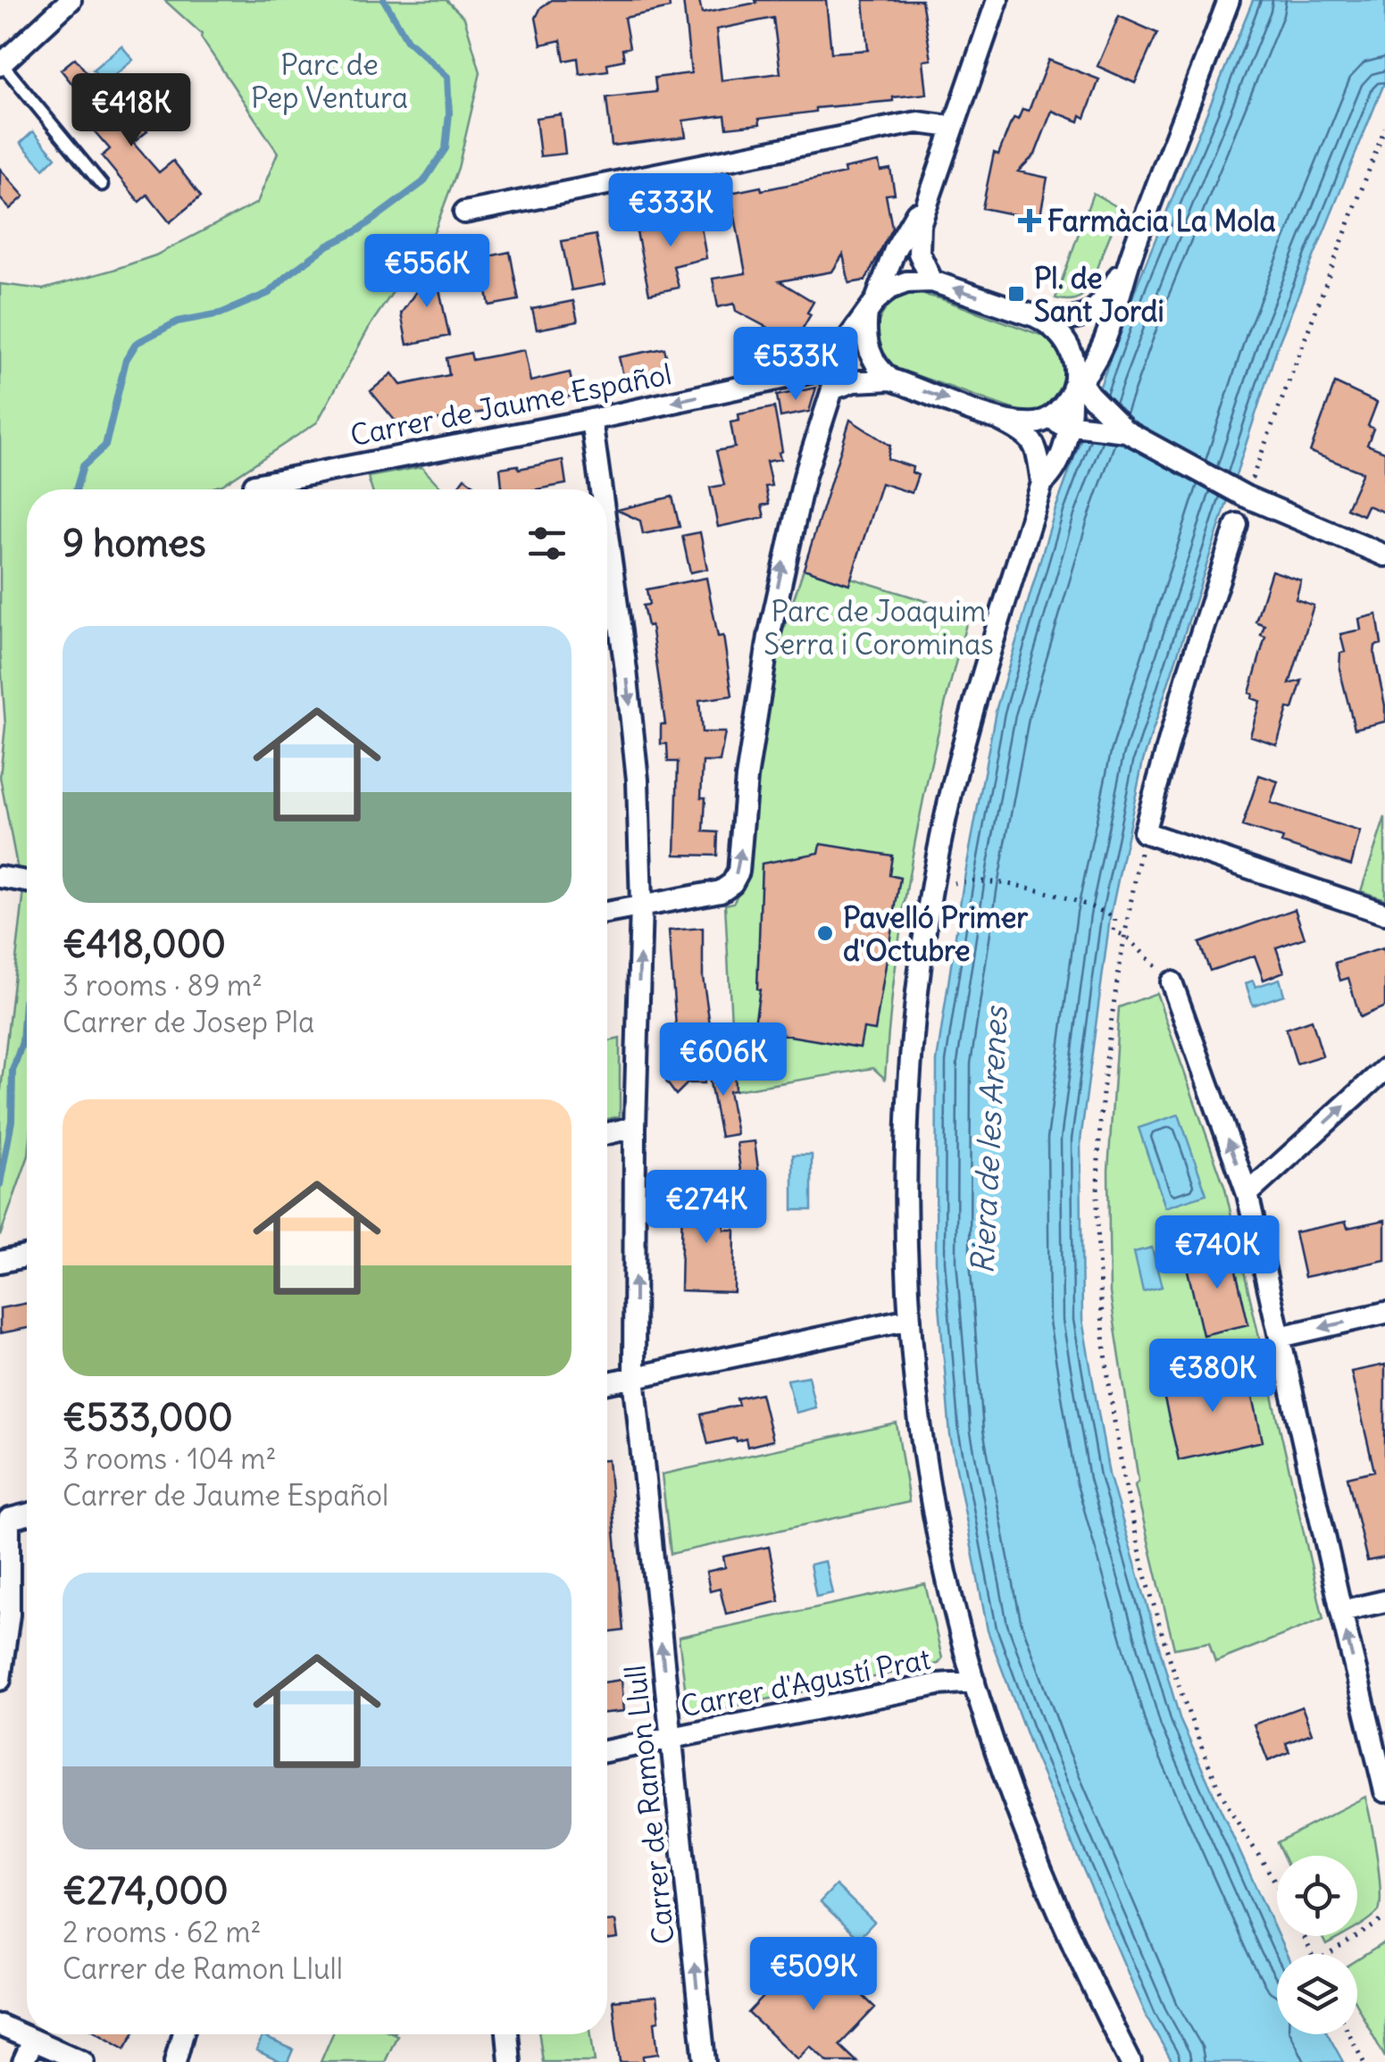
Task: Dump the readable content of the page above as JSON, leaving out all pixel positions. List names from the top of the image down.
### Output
{
  "streets": {
    "street": ["Carrer de Jaume Español", "Carrer d'Agustí Prat", "Carrer de Ramon Llull"]
  },
  "crossings": [
    ["Carrer de Jaume Español", "Carrer de Ramon Llull"],
    ["Carrer d'Agustí Prat", "Carrer de Ramon Llull"]
  ],
  "one_way": ["Carrer de Jaume Español"],
  "water": ["Riera de les Arenes"],
  "parks": ["Parc de Pep Ventura", "Parc de Joaquim Serra i Corominas"],
  "places": {
    "health": ["Farmàcia La Mola"],
    "transit": ["Pl. de Sant Jordi"],
    "other": ["Pavelló Primer d'Octubre"]
  },
  "page": {
    "price": [
      "€418K",
      "€333K",
      "€556K",
      "€533K",
      "€606K",
      "€274K",
      "€740K",
      "€380K",
      "€509K"
    ],
    "heading": "9 homes",
    "list": [
      {
        "name": "€418,000",
        "note": "3 rooms · 89 m² · Carrer de Josep Pla"
      },
      {
        "name": "€533,000",
        "note": "3 rooms · 104 m² · Carrer de Jaume Español"
      },
      {
        "name": "€274,000",
        "note": "2 rooms · 62 m² · Carrer de Ramon Llull"
      }
    ]
  }
}
